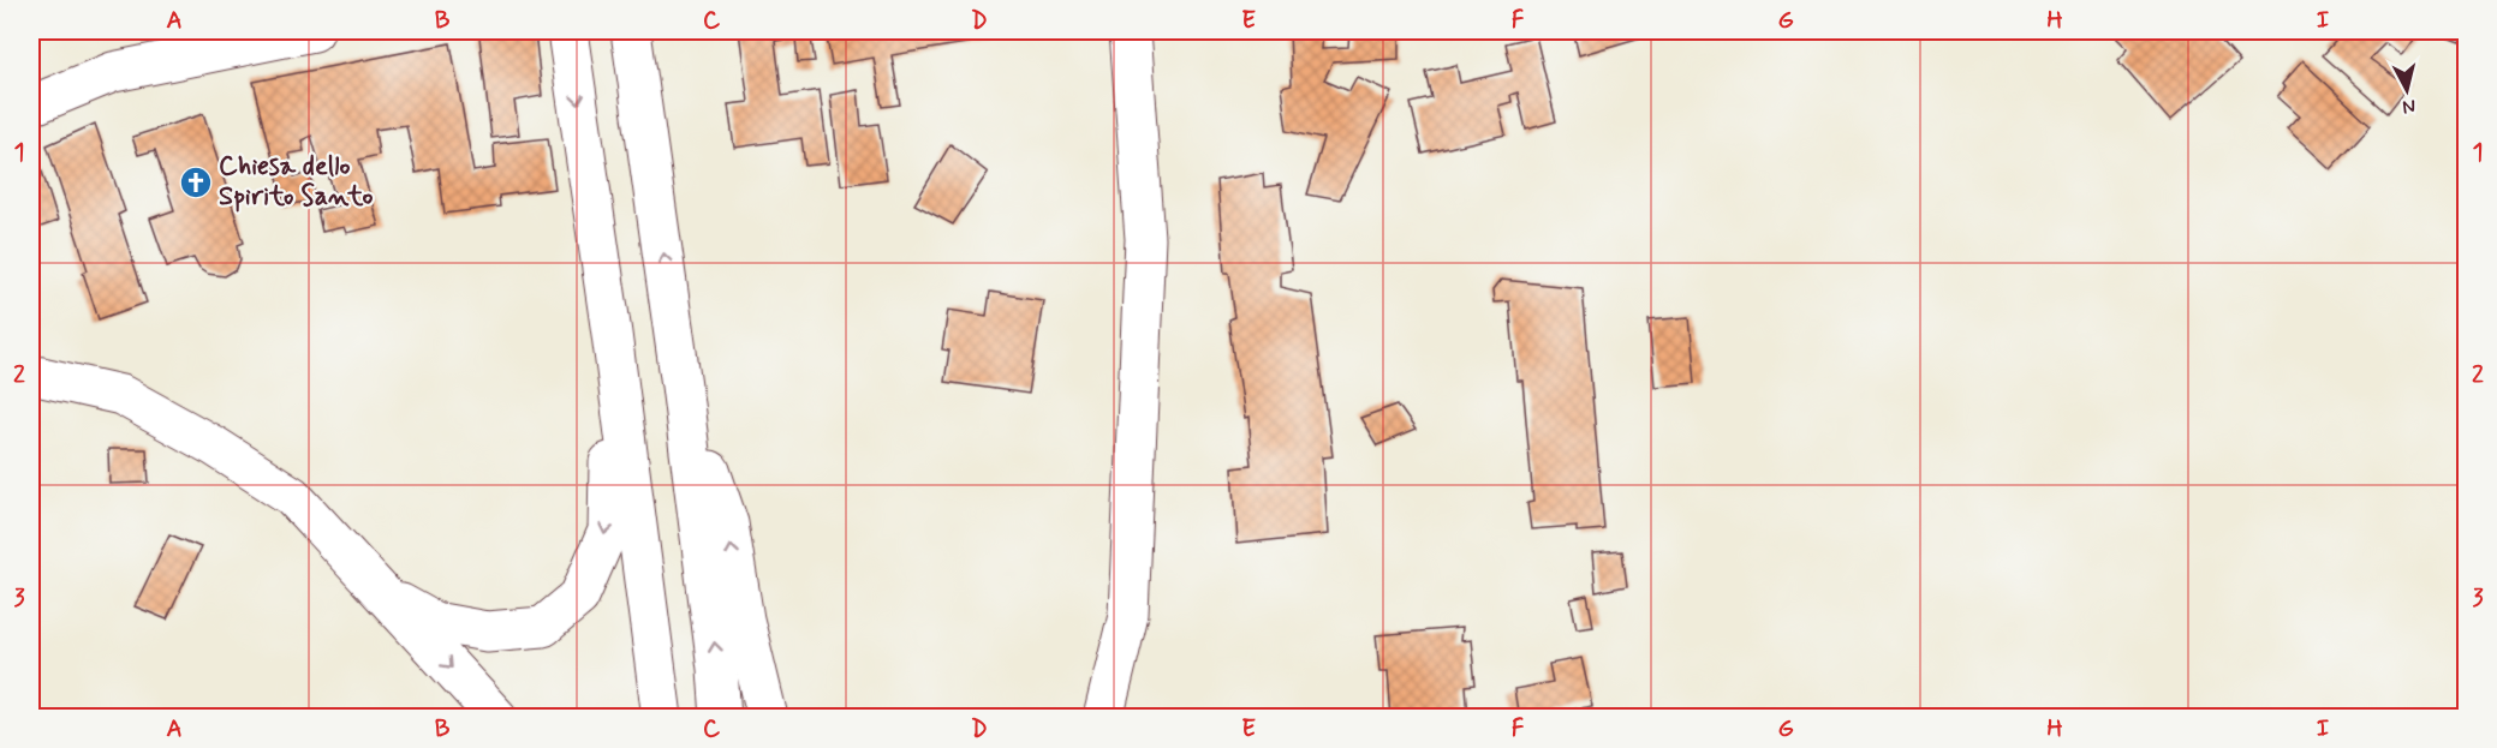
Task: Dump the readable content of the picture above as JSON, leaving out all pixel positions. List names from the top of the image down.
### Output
{
  "places": {
    "church": ["Chiesa dello Spirito Santo"]
  },
  "north": "bottom",
  "grid": {
    "columns": [
      "A",
      "B",
      "C",
      "D",
      "E",
      "F",
      "G",
      "H",
      "I"
    ],
    "rows": ["1", "2", "3"]
  }
}
